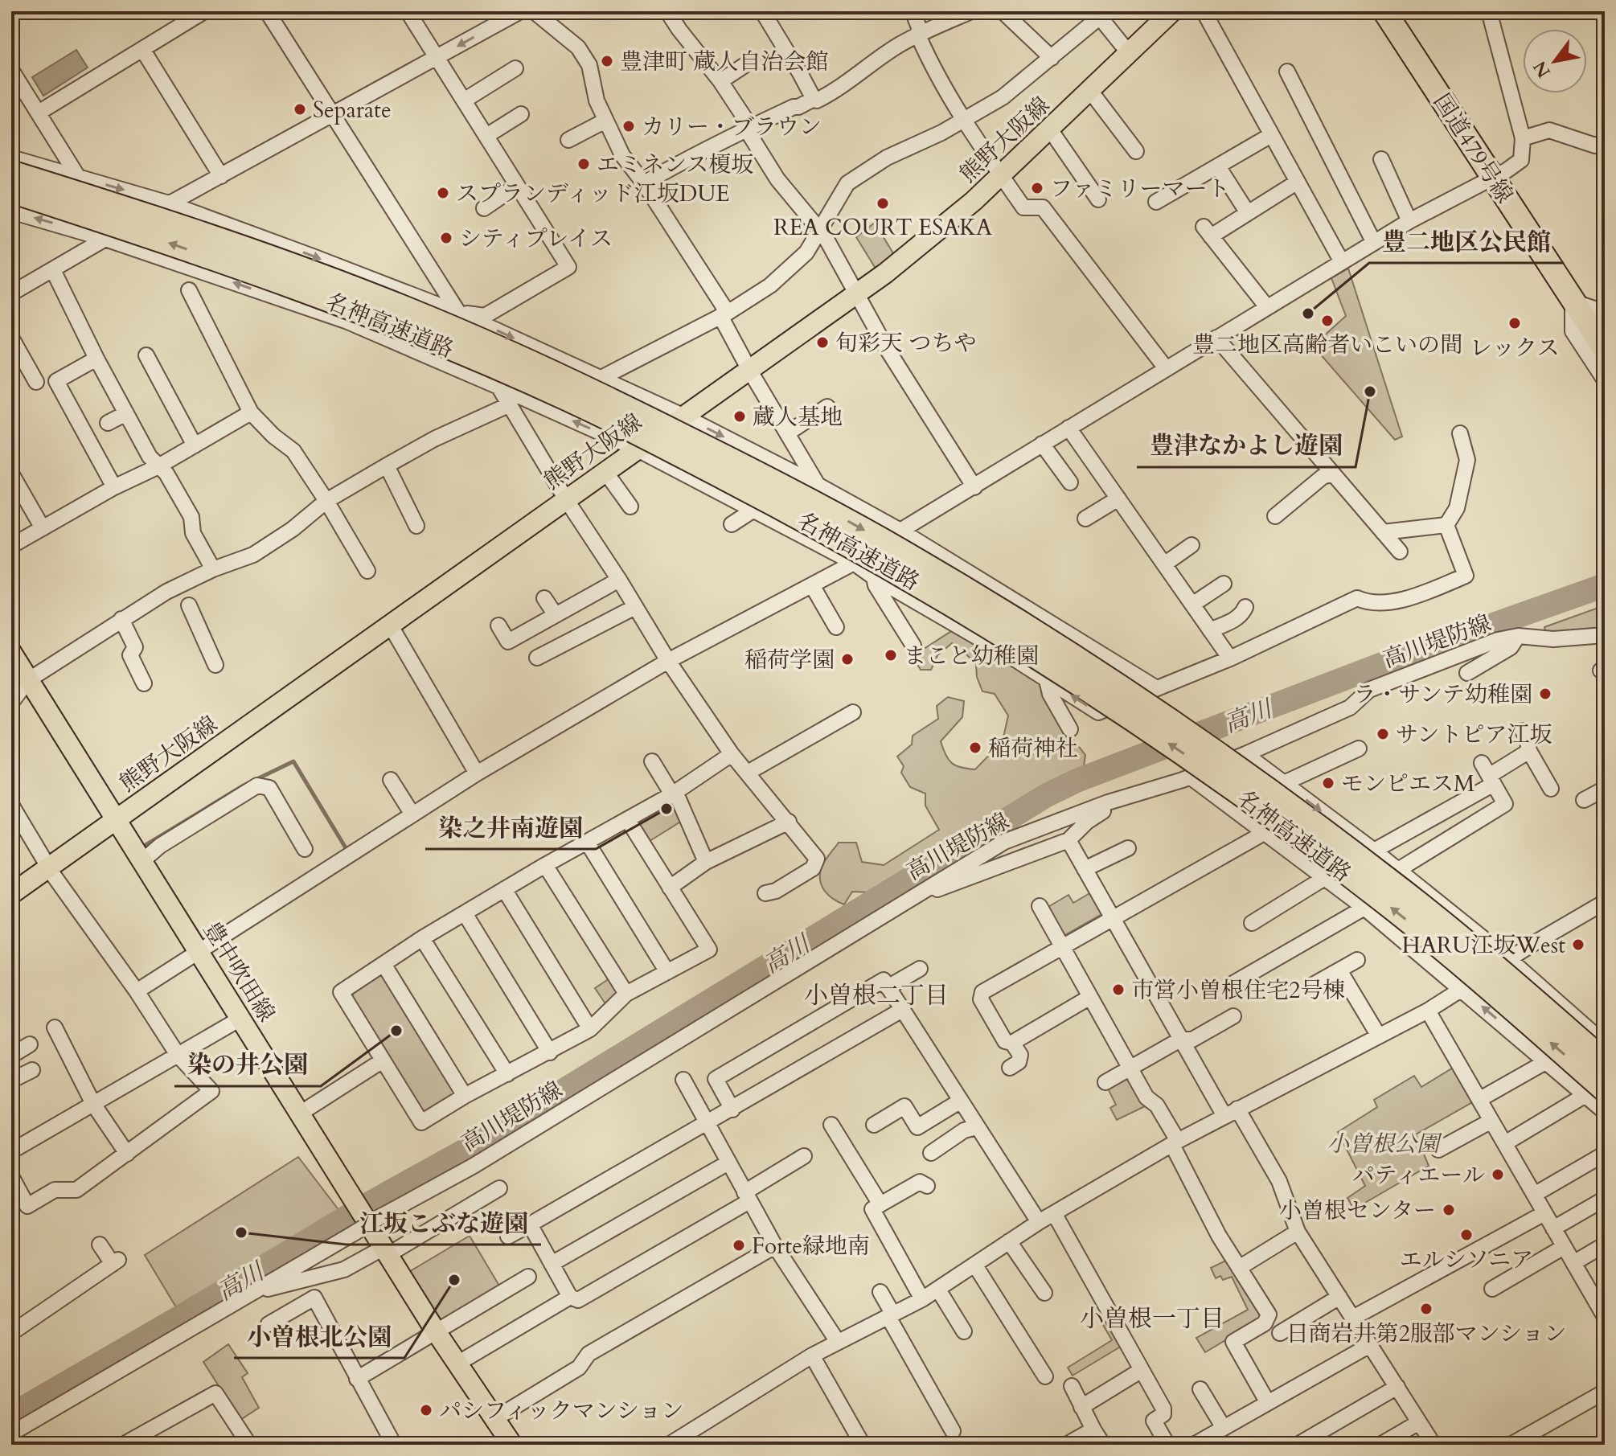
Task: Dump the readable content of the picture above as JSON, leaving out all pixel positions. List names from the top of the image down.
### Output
{
  "streets": {
    "highway": ["国道479号線", "名神高速道路"],
    "main road": ["熊野大阪線", "豊中吹田線"],
    "street": ["高川堤防線"]
  },
  "crossings": [
    ["熊野大阪線", "豊中吹田線"]
  ],
  "districts": ["小曽根二丁目", "小曽根一丁目"],
  "water": ["高川"],
  "parks": ["小曽根公園"],
  "places": [
    "豊津町 蔵人自治会館",
    "Separate",
    "カリー・ブラウン",
    "エミネンス榎坂",
    "ファミリーマート",
    "スプランディッド江坂DUE",
    "REA COURT ESAKA",
    "シティプレイス",
    "豊二地区公民館",
    "豊二地区高齢者いこいの間",
    "レックス",
    "旬彩天 つちや",
    "豊津なかよし遊園",
    "蔵人基地",
    "まこと幼稚園",
    "稲荷学園",
    "ラ・サンテ幼稚園",
    "サントピア江坂",
    "稲荷神社",
    "モンピエスM",
    "染之井南遊園",
    "HARU江坂West",
    "市営小曽根住宅2号棟",
    "染の井公園",
    "パティエール",
    "小曽根センター",
    "江坂こぶな遊園",
    "エルシソニア",
    "Forte緑地南",
    "小曽根北公園",
    "日商岩井第2服部マンション",
    "パシフィックマンション"
  ],
  "north": "bottom left"
}
